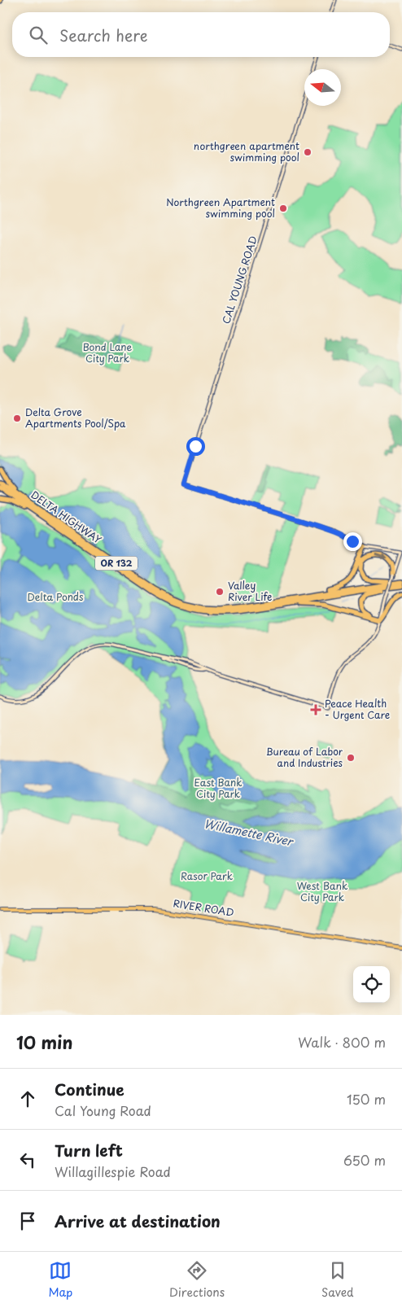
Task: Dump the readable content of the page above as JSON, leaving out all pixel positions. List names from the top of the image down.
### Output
{
  "streets": {
    "highway": ["DELTA HIGHWAY", "OR 132"],
    "main road": ["CAL YOUNG ROAD", "RIVER ROAD"]
  },
  "water": ["Willamette River"],
  "parks": [
    "Bond Lane City Park",
    "Delta Ponds",
    "East Bank City Park",
    "Rasor Park",
    "West Bank City Park"
  ],
  "places": {
    "other": [
      "northgreen apartment swimming pool",
      "Northgreen Apartment swimming pool",
      "Delta Grove Apartments Pool/Spa",
      "Valley River Life",
      "Bureau of Labor and Industries"
    ],
    "health": ["Peace Health - Urgent Care"]
  },
  "north": "left",
  "page": {
    "search": "Search here",
    "heading": ["10 min", "Walk · 800 m"],
    "list": [
      ["Continue", "Cal Young Road", "150 m"],
      ["Turn left", "Willagillespie Road", "650 m"],
      "Arrive at destination"
    ],
    "nav": ["Map", "Directions", "Saved"]
  }
}
